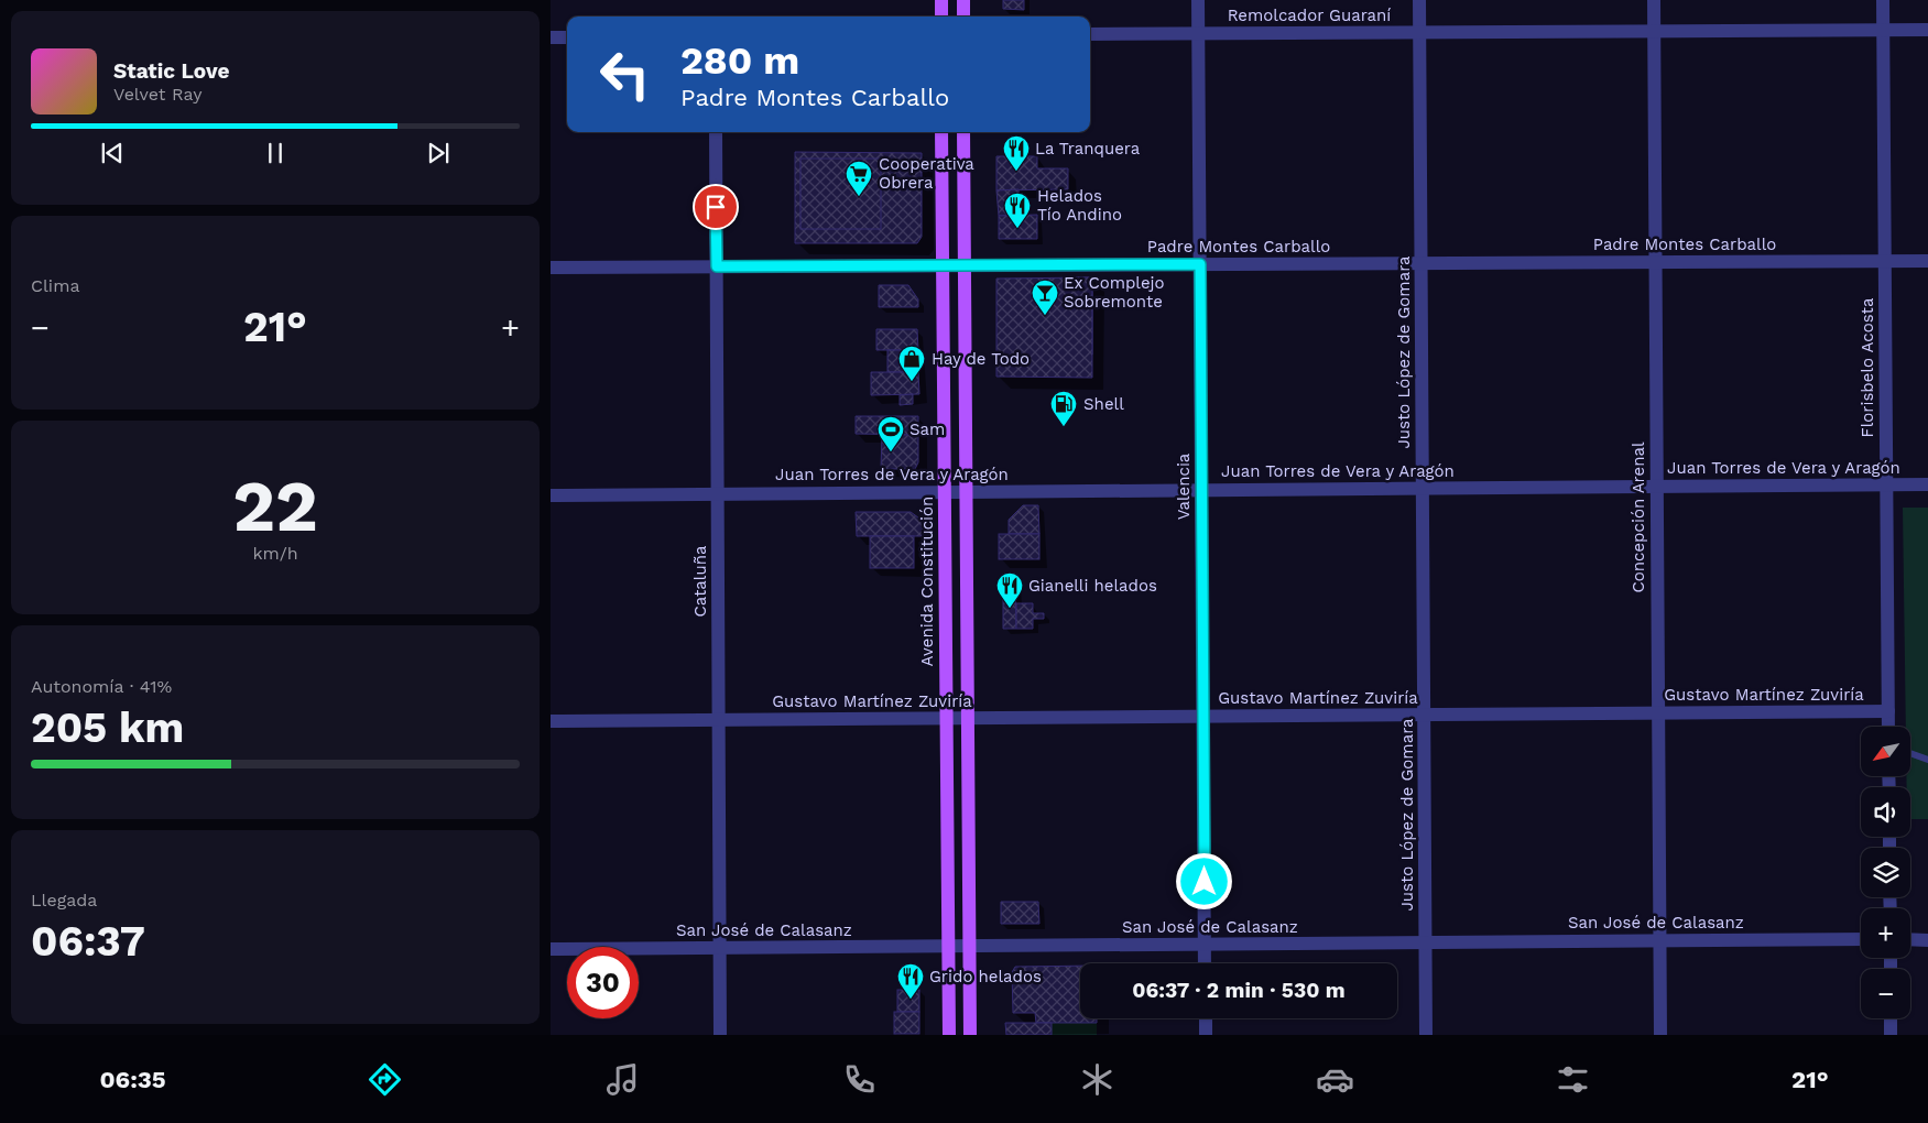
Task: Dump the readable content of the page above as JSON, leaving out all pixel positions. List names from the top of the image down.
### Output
{
  "streets": {
    "main road": ["Avenida Constitución"],
    "street": [
      "Remolcador Guaraní",
      "Padre Montes Carballo",
      "Justo López de Gomara",
      "Florisbelo Acosta",
      "Juan Torres de Vera y Aragón",
      "Valencia",
      "Concepción Arenal",
      "Cataluña",
      "Gustavo Martínez Zuviría",
      "San José de Calasanz"
    ]
  },
  "crossings": [
    ["Remolcador Guaraní", "Justo López de Gomara"],
    ["Remolcador Guaraní", "Florisbelo Acosta"],
    ["Remolcador Guaraní", "Valencia"],
    ["Remolcador Guaraní", "Concepción Arenal"],
    ["Padre Montes Carballo", "Justo López de Gomara"],
    ["Padre Montes Carballo", "Florisbelo Acosta"],
    ["Padre Montes Carballo", "Valencia"],
    ["Padre Montes Carballo", "Concepción Arenal"],
    ["Padre Montes Carballo", "Cataluña"],
    ["Padre Montes Carballo", "Avenida Constitución"],
    ["Justo López de Gomara", "Juan Torres de Vera y Aragón"],
    ["Justo López de Gomara", "Gustavo Martínez Zuviría"],
    ["Justo López de Gomara", "San José de Calasanz"],
    ["Florisbelo Acosta", "Juan Torres de Vera y Aragón"],
    ["Florisbelo Acosta", "Gustavo Martínez Zuviría"],
    ["Juan Torres de Vera y Aragón", "Valencia"],
    ["Juan Torres de Vera y Aragón", "Concepción Arenal"],
    ["Juan Torres de Vera y Aragón", "Cataluña"],
    ["Juan Torres de Vera y Aragón", "Avenida Constitución"],
    ["Valencia", "Gustavo Martínez Zuviría"],
    ["Valencia", "San José de Calasanz"],
    ["Concepción Arenal", "Gustavo Martínez Zuviría"],
    ["Concepción Arenal", "San José de Calasanz"],
    ["Cataluña", "Gustavo Martínez Zuviría"],
    ["Cataluña", "San José de Calasanz"],
    ["Avenida Constitución", "Gustavo Martínez Zuviría"],
    ["Avenida Constitución", "San José de Calasanz"]
  ],
  "places": {
    "restaurant": [
      "La Tranquera",
      "Helados Tío Andino",
      "Gianelli helados",
      "Grido helados"
    ],
    "supermarket": ["Cooperativa Obrera"],
    "bar": ["Ex Complejo Sobremonte"],
    "shop": ["Hay de Todo"],
    "fuel station": ["Shell"],
    "sports": ["Sam"]
  },
  "north": "bottom left",
  "page": {
    "turn": ["280 m", "Padre Montes Carballo"],
    "song": ["Static Love", "Velvet Ray"],
    "tile": [
      "Clima",
      ["22", "km/h"],
      ["Autonomía · 41%", "205 km"],
      ["Llegada", "06:37"]
    ],
    "heat": ["−", "21°", "+"],
    "map_buttons": ["+", "−"],
    "limit": "30",
    "trip": "06:37 · 2 min · 530 m",
    "tabs": ["06:35", "21°"]
  }
}
